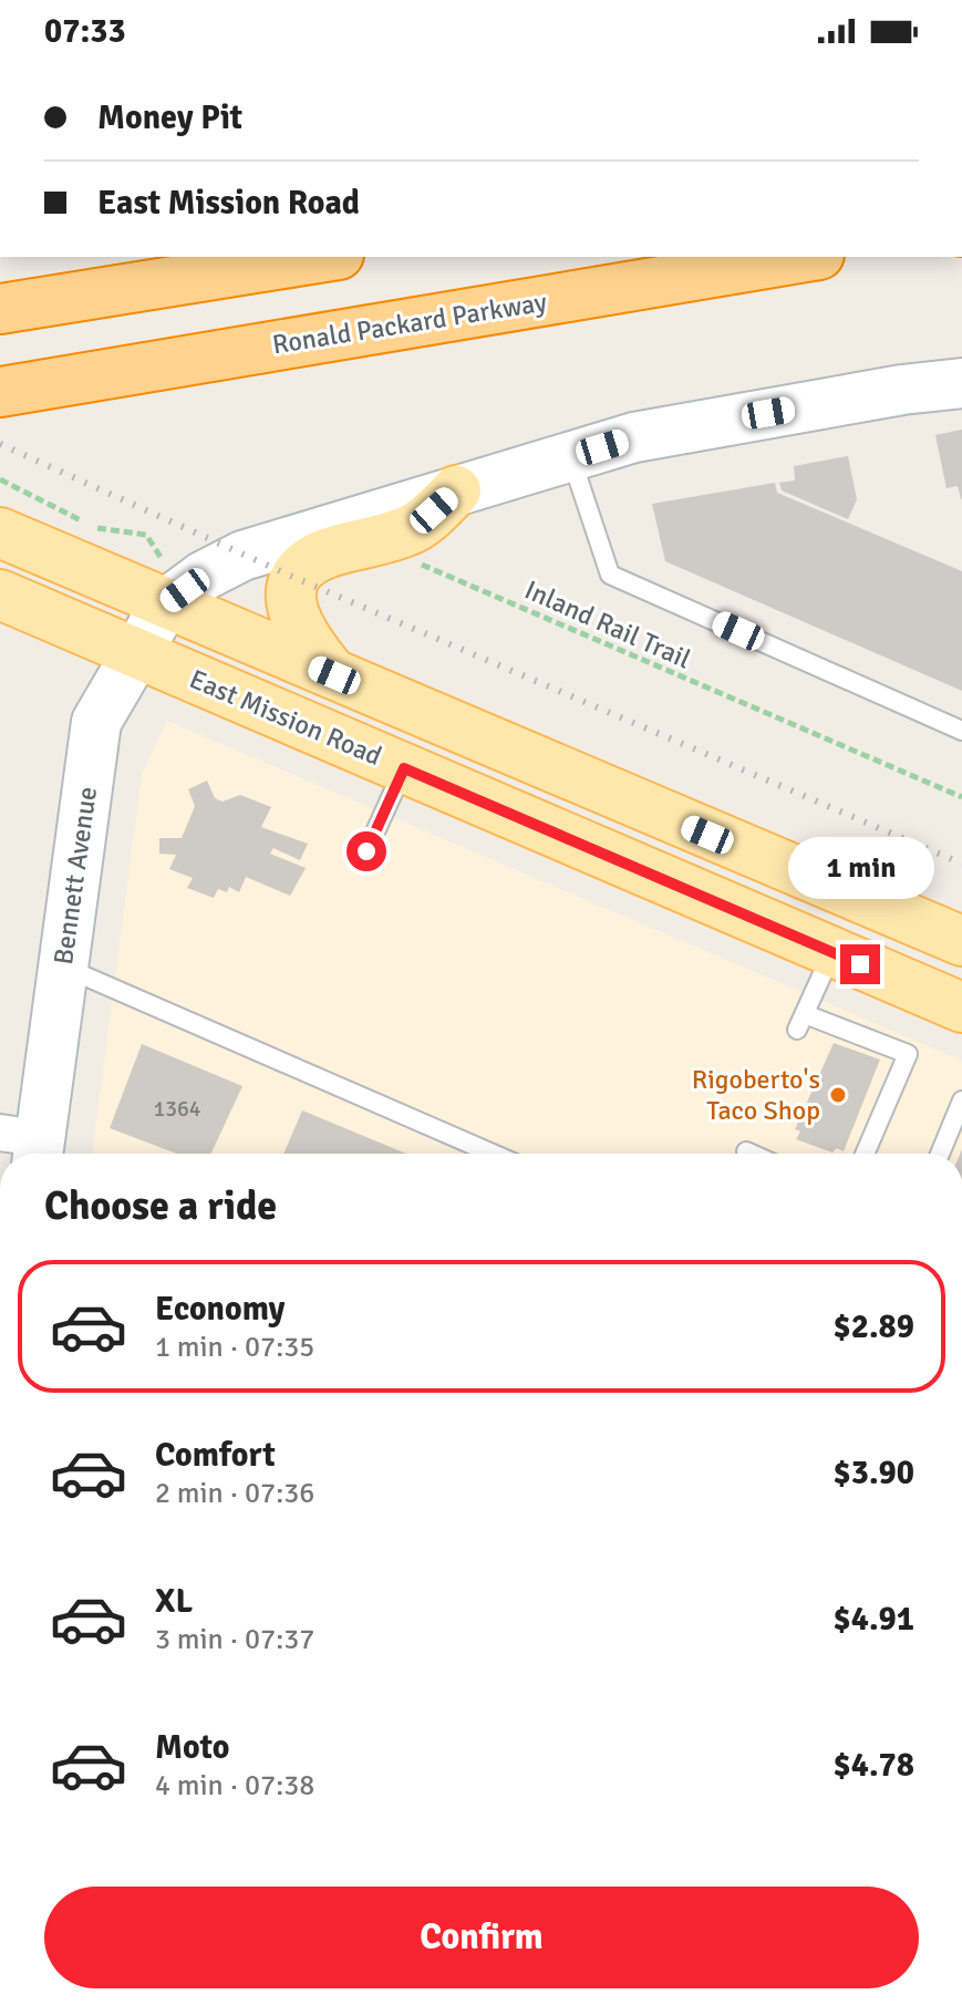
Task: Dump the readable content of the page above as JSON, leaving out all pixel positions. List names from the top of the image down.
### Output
{
  "streets": {
    "highway": ["Ronald Packard Parkway"],
    "main road": ["East Mission Road"],
    "street": ["Bennett Avenue"],
    "path": ["Inland Rail Trail"]
  },
  "crossings": [
    ["East Mission Road", "Bennett Avenue"]
  ],
  "places": ["Rigoberto's Taco Shop"],
  "house_numbers": ["1364"],
  "page": {
    "status": "07:33",
    "banner": ["Money Pit", "East Mission Road"],
    "bubble": "1 min",
    "heading": "Choose a ride",
    "list": [
      {
        "name": "Economy",
        "note": "1 min · 07:35",
        "value": "$2.89"
      },
      {
        "name": "Comfort",
        "note": "2 min · 07:36",
        "value": "$3.90"
      },
      {
        "name": "XL",
        "note": "3 min · 07:37",
        "value": "$4.91"
      },
      {
        "name": "Moto",
        "note": "4 min · 07:38",
        "value": "$4.78"
      }
    ],
    "buttons": "Confirm"
  }
}
